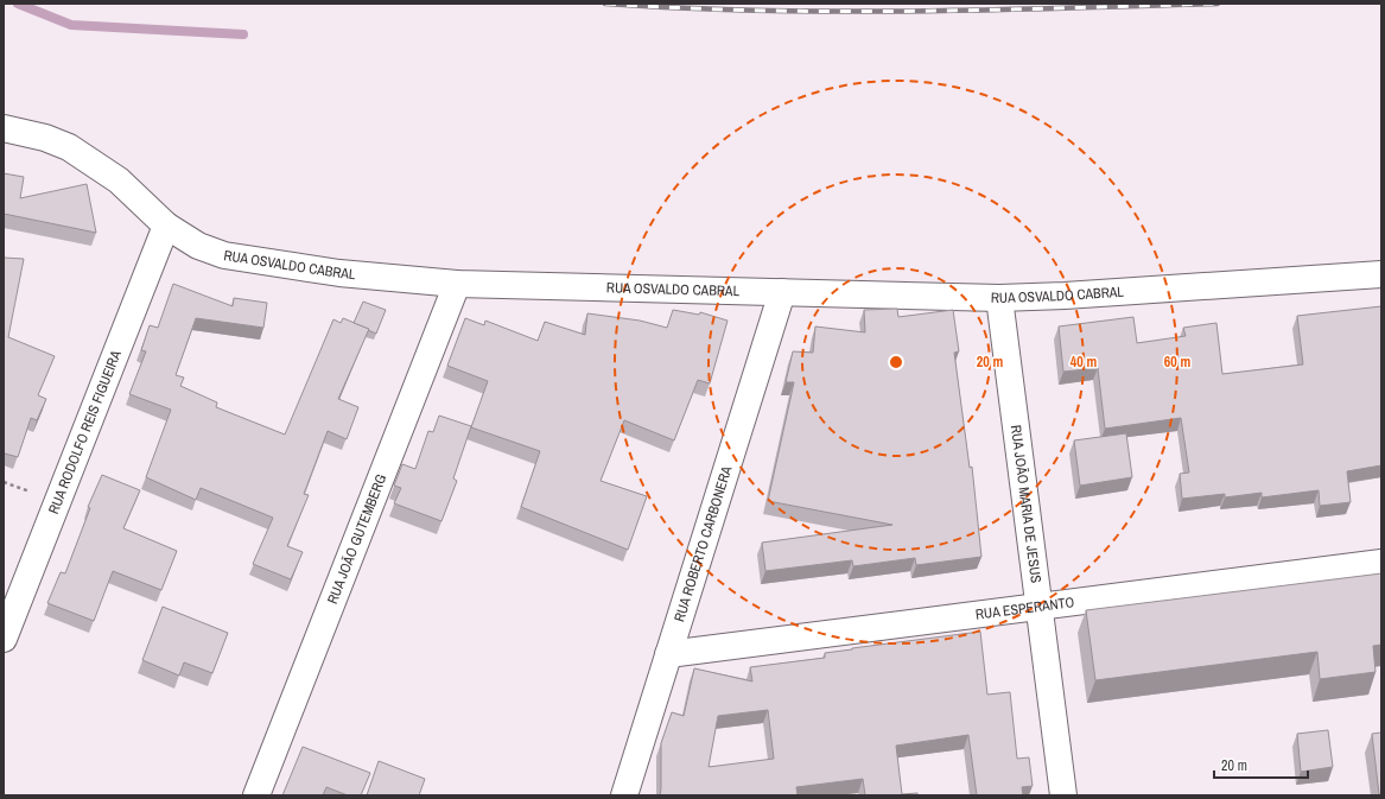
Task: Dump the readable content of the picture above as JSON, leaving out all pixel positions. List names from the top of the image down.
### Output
{
  "streets": {
    "street": [
      "RUA OSVALDO CABRAL",
      "RUA RODOLFO REIS FIGUEIRA",
      "RUA JOÃO MARIA DE JESUS",
      "RUA JOÃO GUTEMBERG",
      "RUA ROBERTO CARBONERA",
      "RUA ESPERANTO"
    ]
  },
  "crossings": [
    ["RUA OSVALDO CABRAL", "RUA RODOLFO REIS FIGUEIRA"],
    ["RUA OSVALDO CABRAL", "RUA JOÃO MARIA DE JESUS"],
    ["RUA OSVALDO CABRAL", "RUA JOÃO GUTEMBERG"],
    ["RUA OSVALDO CABRAL", "RUA ROBERTO CARBONERA"],
    ["RUA JOÃO MARIA DE JESUS", "RUA ESPERANTO"],
    ["RUA ROBERTO CARBONERA", "RUA ESPERANTO"]
  ],
  "scale_bar": "20 m",
  "rings": ["20 m", "40 m", "60 m"]
}
